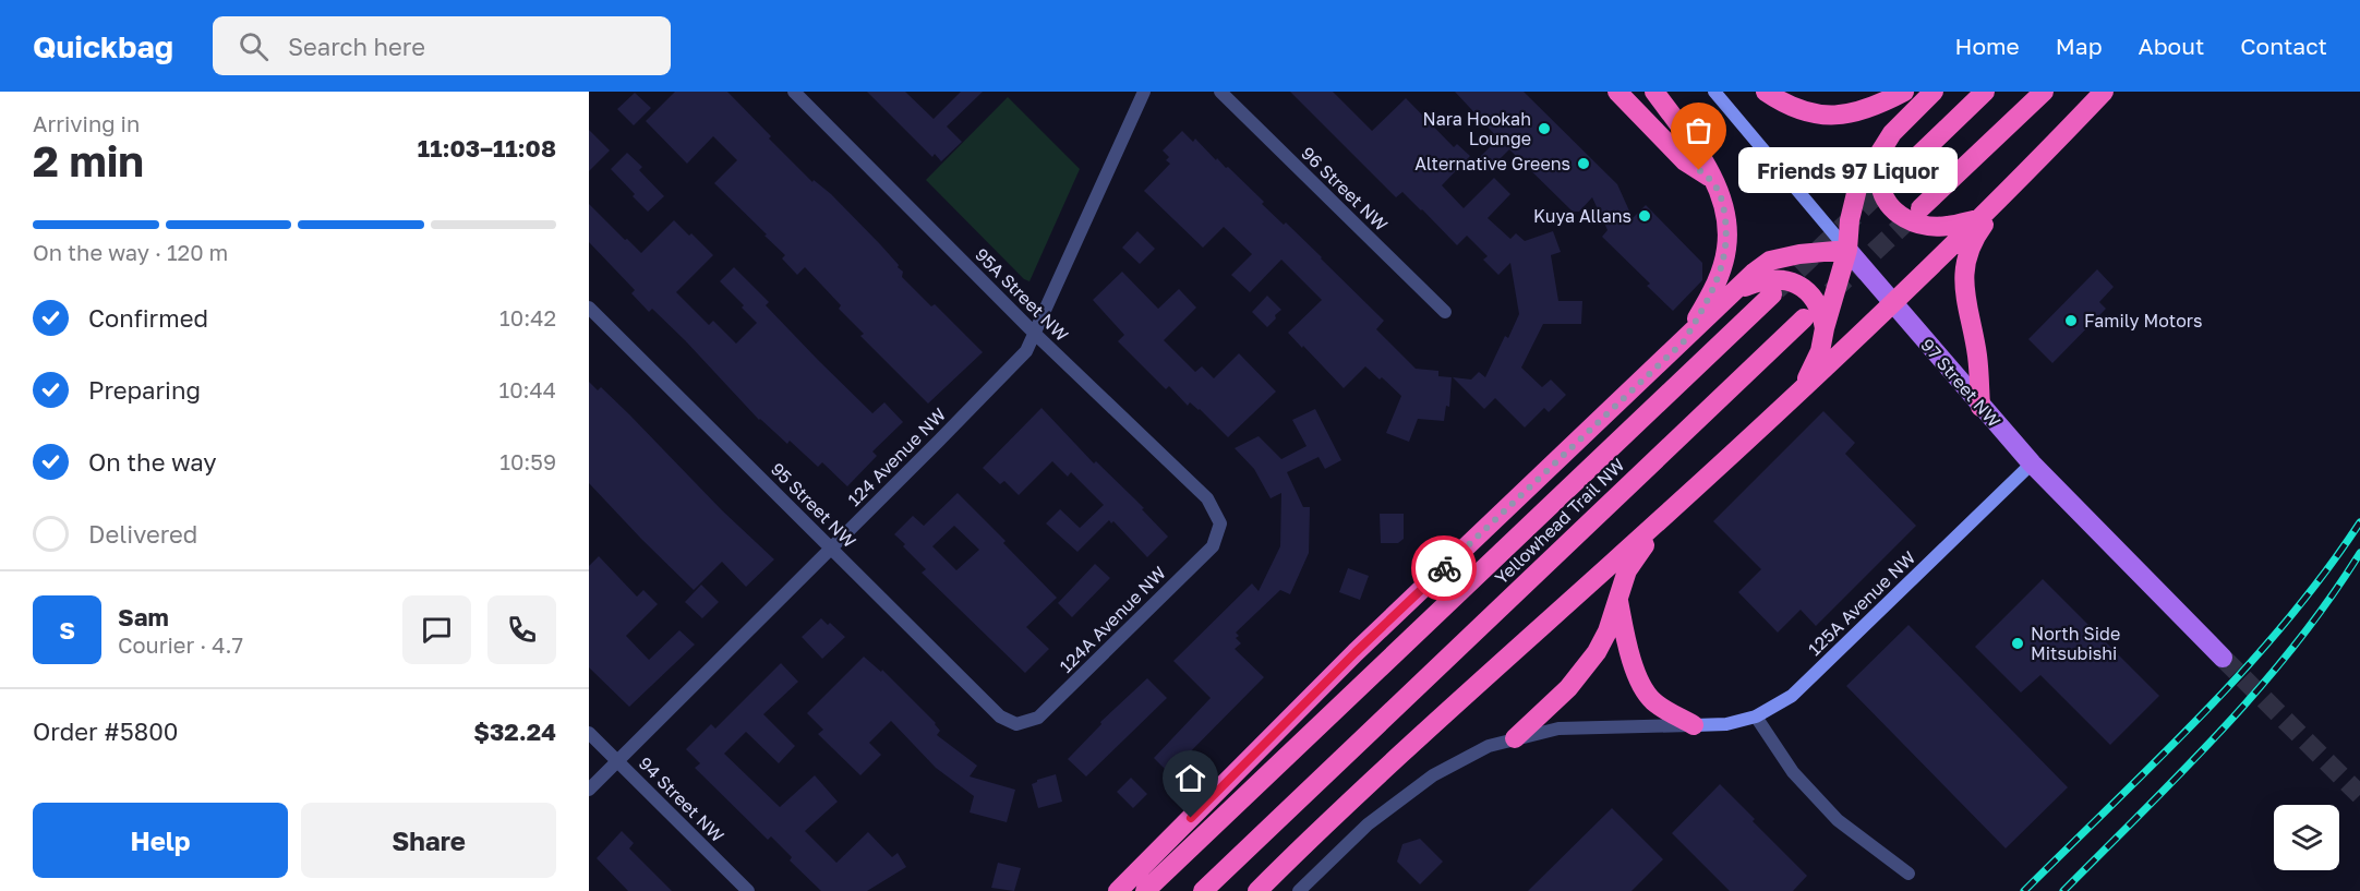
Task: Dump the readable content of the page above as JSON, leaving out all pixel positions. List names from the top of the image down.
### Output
{
  "streets": {
    "highway": ["Yellowhead Trail NW"],
    "main road": ["97 Street NW"],
    "street": [
      "96 Street NW",
      "95A Street NW",
      "124 Avenue NW",
      "95 Street NW",
      "125A Avenue NW",
      "124A Avenue NW",
      "94 Street NW"
    ]
  },
  "crossings": [
    ["95A Street NW", "124 Avenue NW"],
    ["95A Street NW", "124A Avenue NW"],
    ["97 Street NW", "125A Avenue NW"],
    ["124 Avenue NW", "95 Street NW"],
    ["124 Avenue NW", "94 Street NW"],
    ["95 Street NW", "124A Avenue NW"]
  ],
  "places": [
    "Nara Hookah Lounge",
    "Alternative Greens",
    "Friends 97 Liquor",
    "Kuya Allans",
    "Family Motors",
    "North Side Mitsubishi"
  ],
  "page": {
    "header": "Quickbag",
    "search": "Search here",
    "nav": [
      "Home",
      "Map",
      "About",
      "Contact"
    ],
    "heading": ["2 min", "Arriving in", "11:03–11:08"],
    "panel": [
      "Sam",
      "Courier · 4.7",
      "Order #5800",
      "$32.24"
    ],
    "bubble": "Friends 97 Liquor",
    "bar": "On the way · 120 m",
    "list": [
      ["Confirmed", "10:42"],
      ["Preparing", "10:44"],
      ["On the way", "10:59"],
      "Delivered"
    ],
    "round": "S",
    "buttons": ["Help", "Share"]
  }
}
